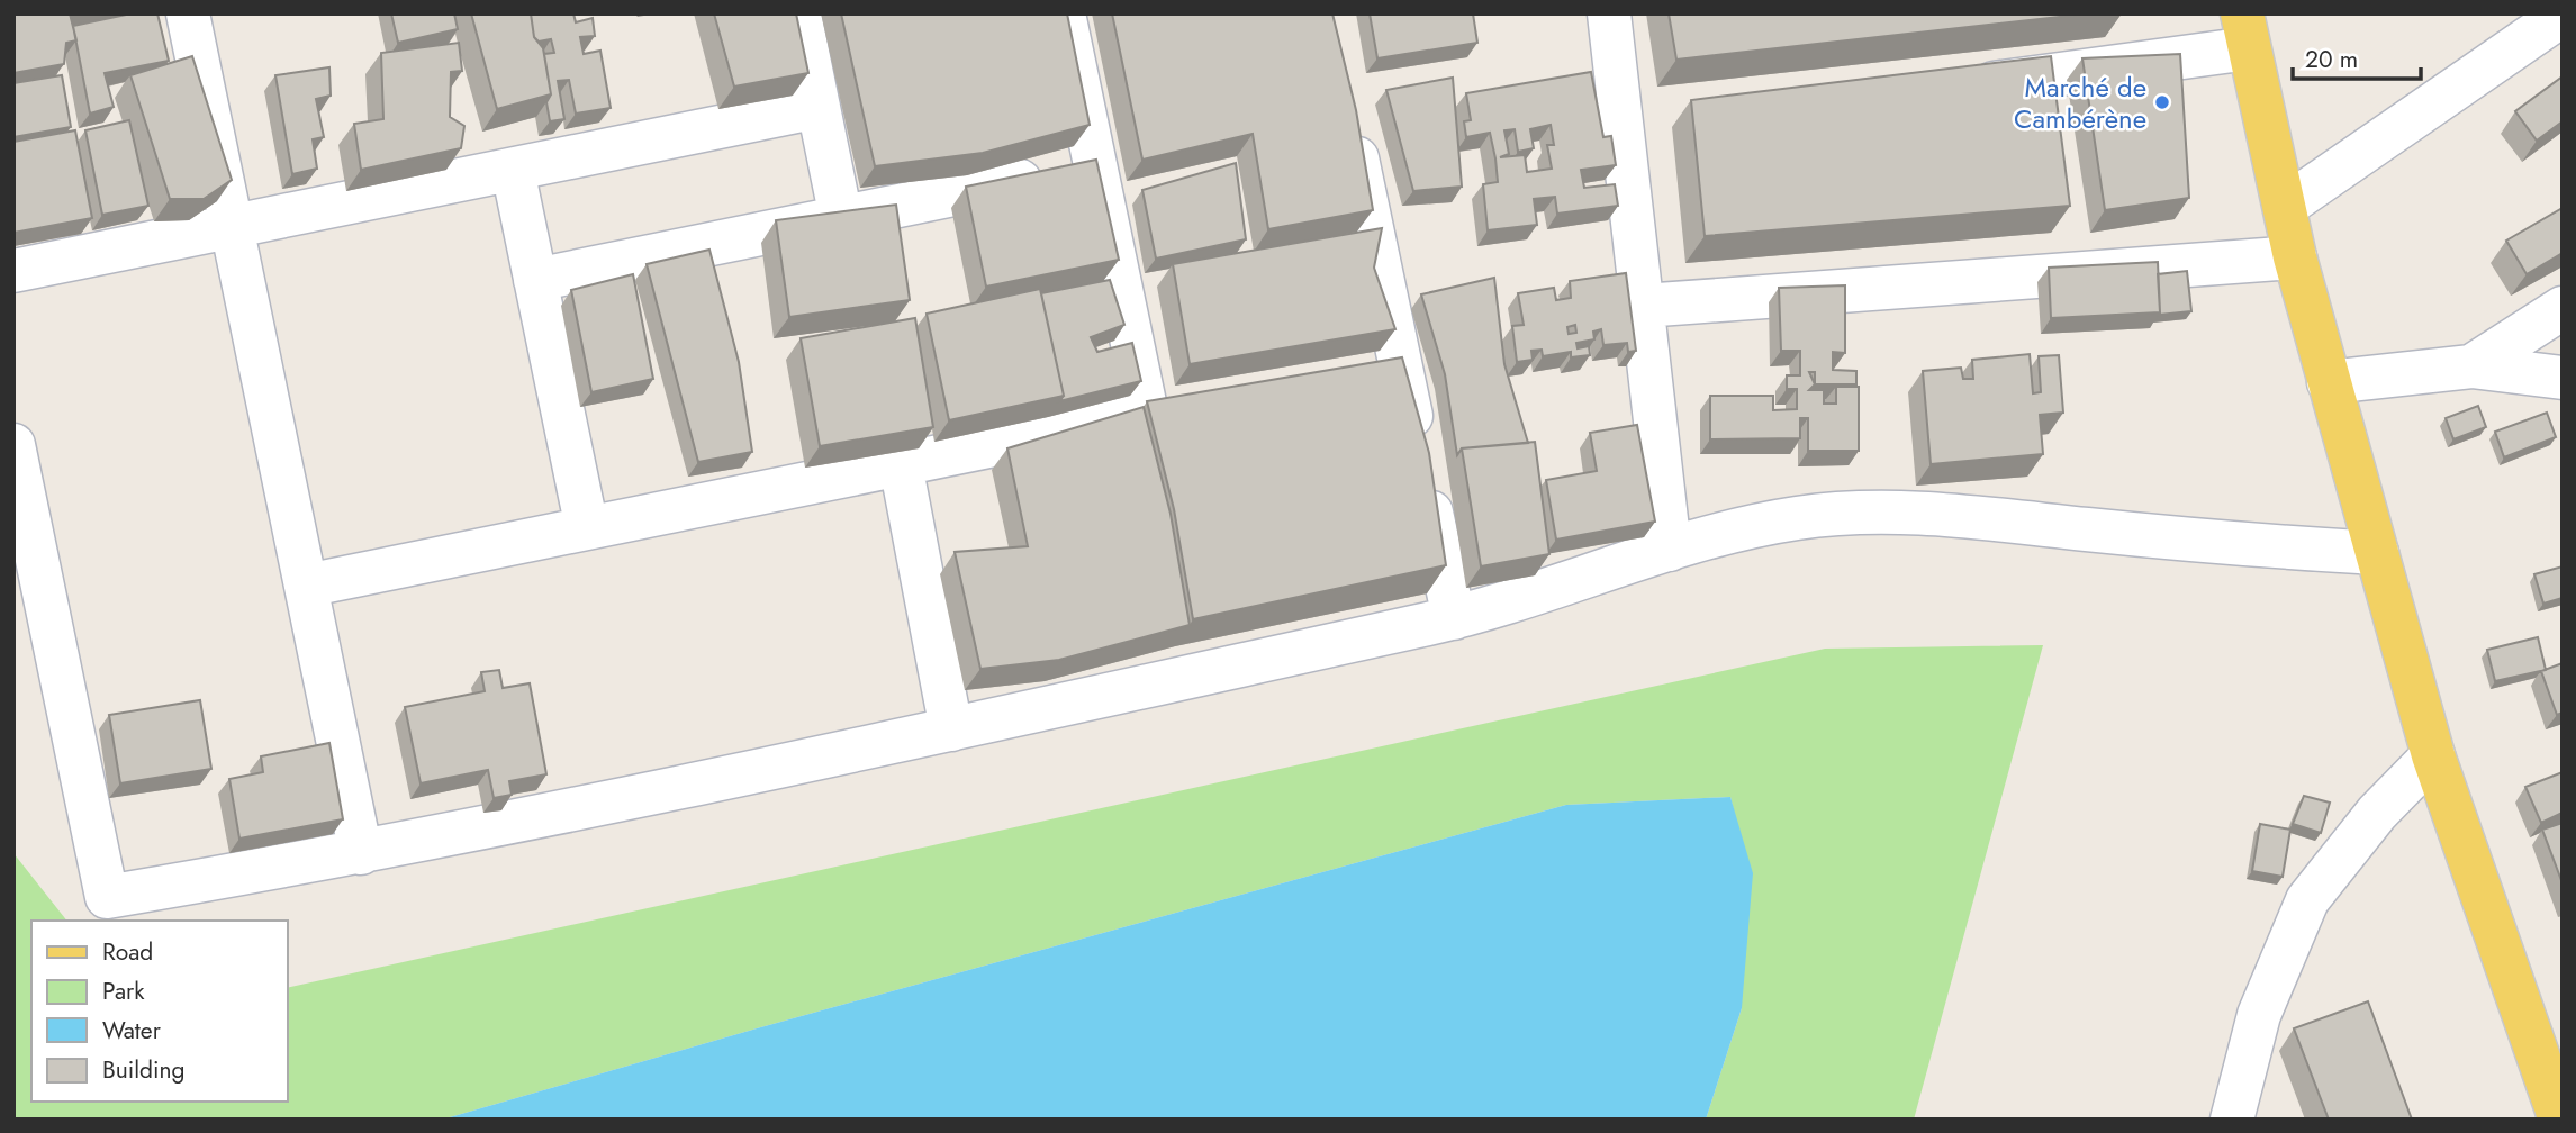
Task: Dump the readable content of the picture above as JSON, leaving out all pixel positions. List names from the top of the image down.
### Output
{
  "places": ["Marché de Cambérène"],
  "legend": [
    "Road",
    "Park",
    "Water",
    "Building"
  ],
  "scale_bar": "20 m"
}
